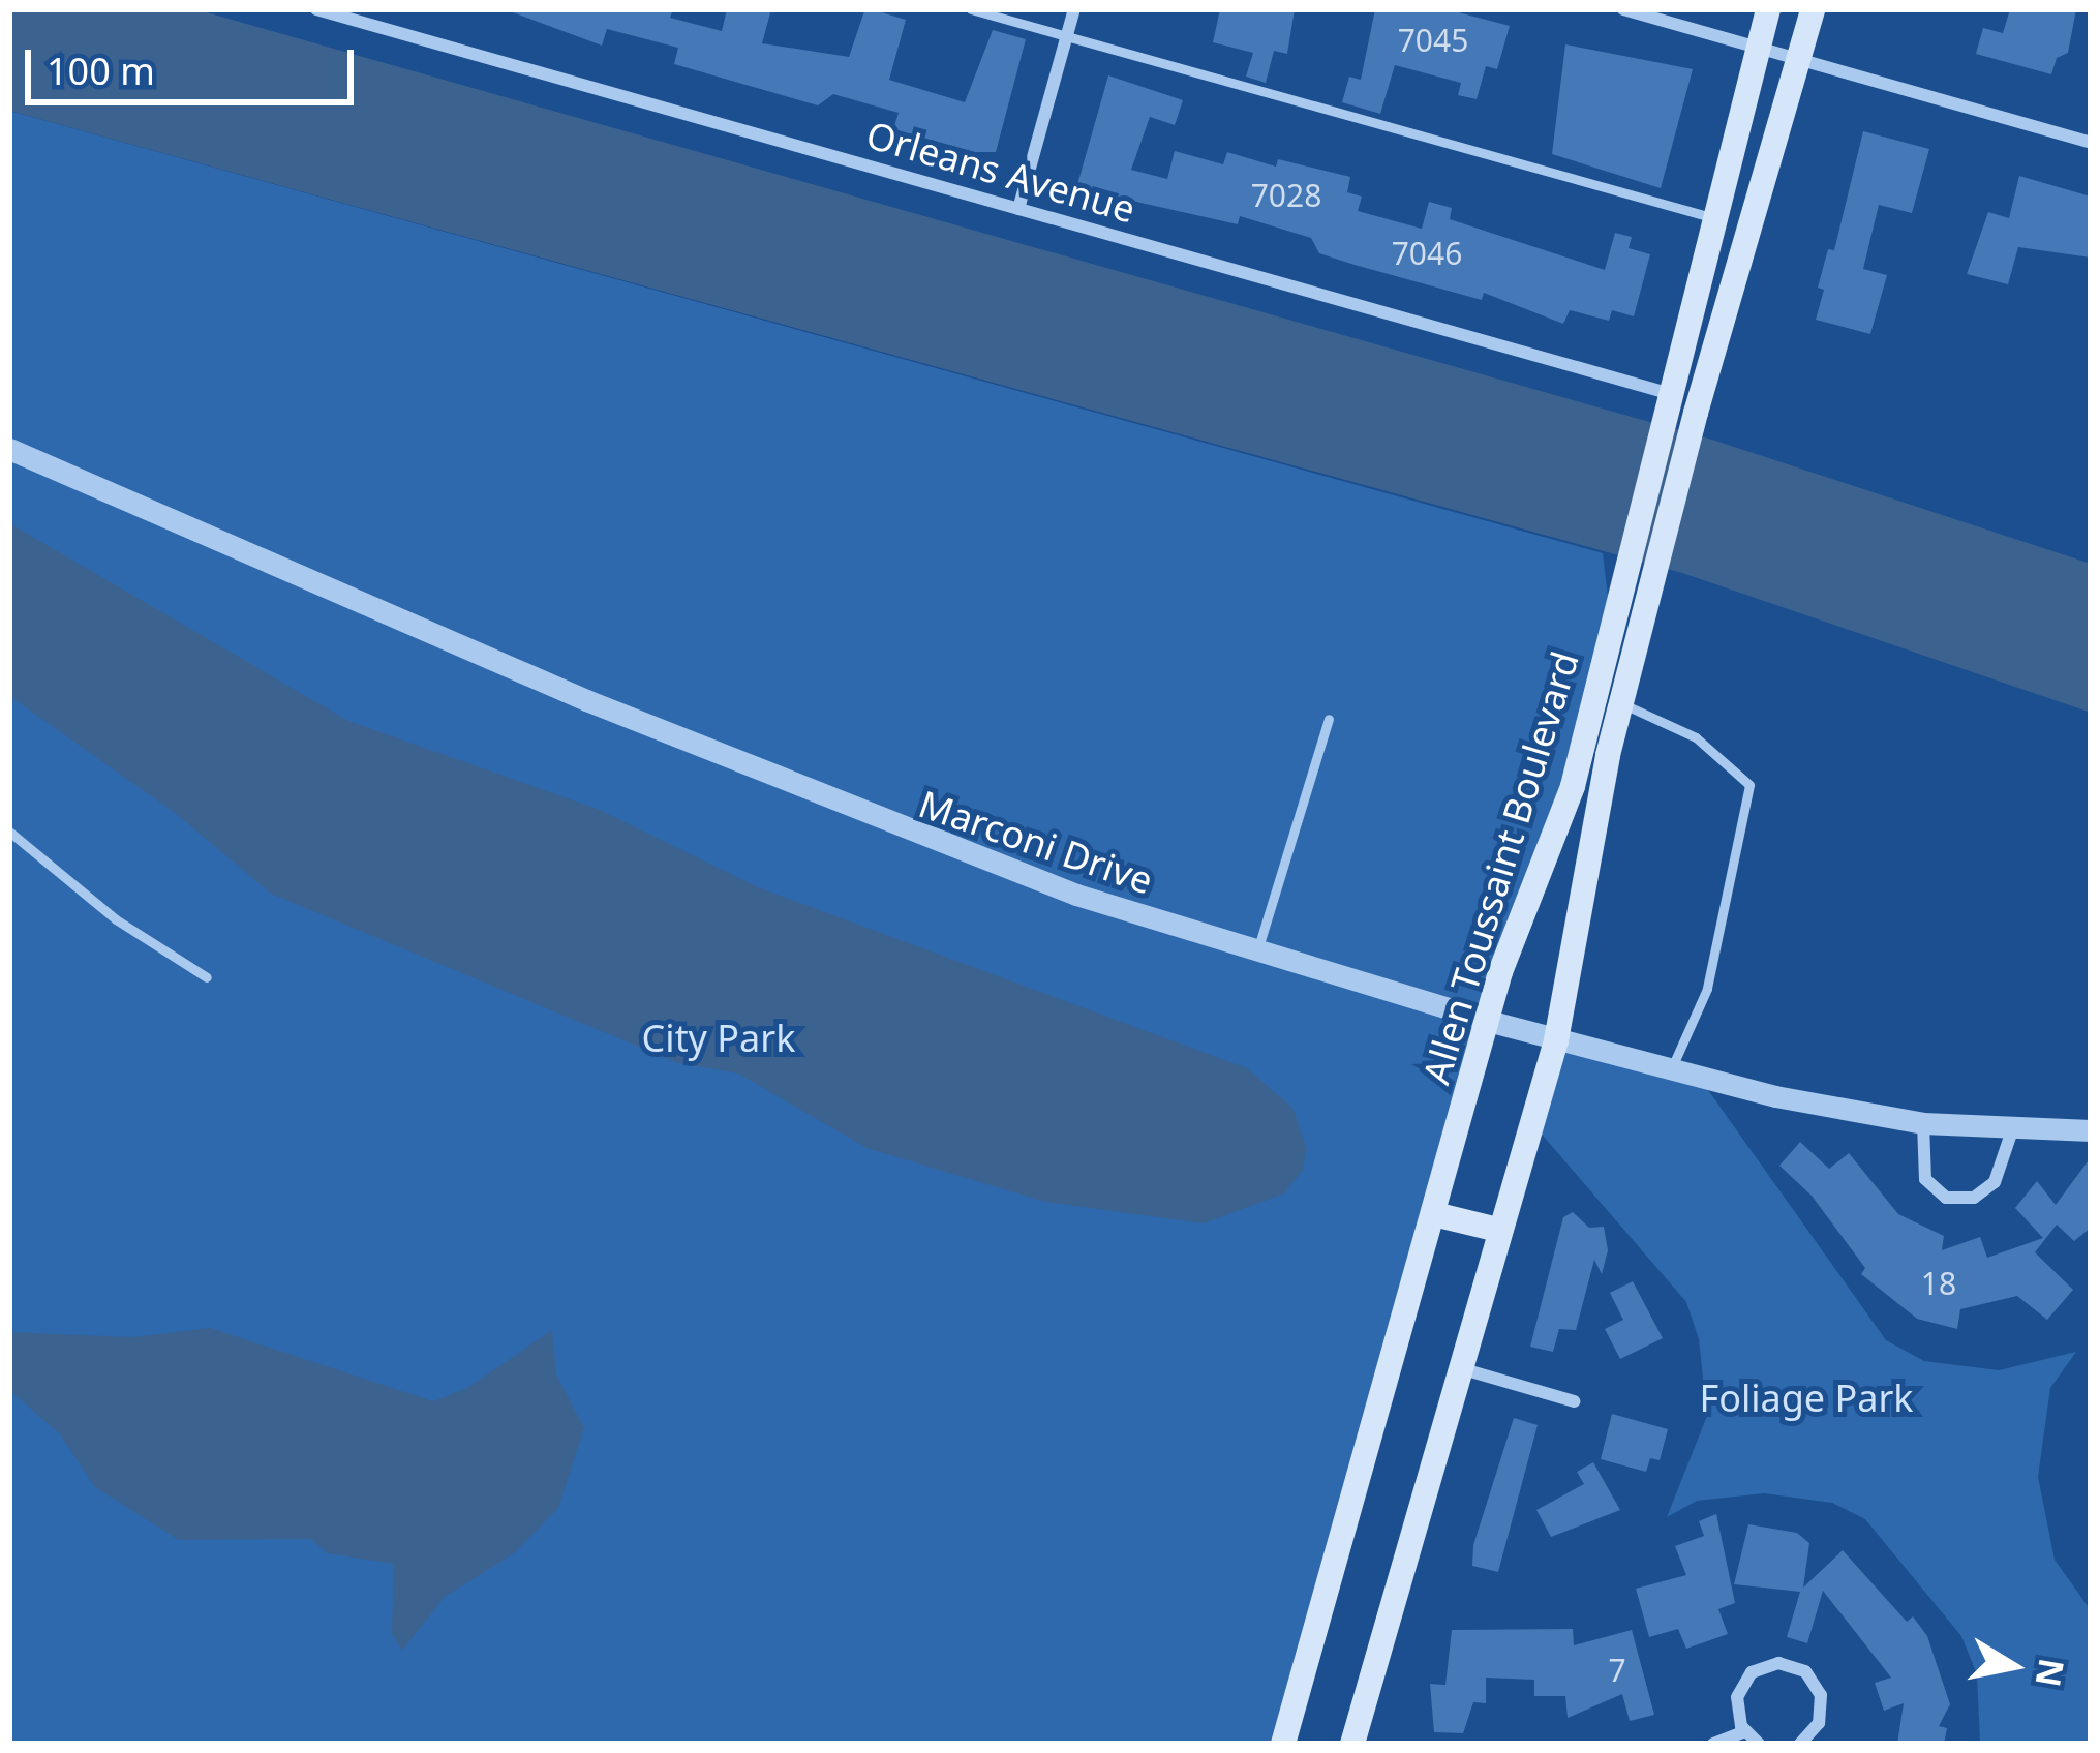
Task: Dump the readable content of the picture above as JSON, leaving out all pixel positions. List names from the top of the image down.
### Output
{
  "streets": {
    "main road": ["Allen Toussaint Boulevard"],
    "street": ["Orleans Avenue", "Marconi Drive"]
  },
  "crossings": [
    ["Orleans Avenue", "Allen Toussaint Boulevard"],
    ["Marconi Drive", "Allen Toussaint Boulevard"]
  ],
  "parks": ["City Park", "Foliage Park"],
  "house_numbers": [
    "7045",
    "7028",
    "7046",
    "18",
    "7"
  ],
  "scale_bar": "100 m",
  "north": "right"
}
